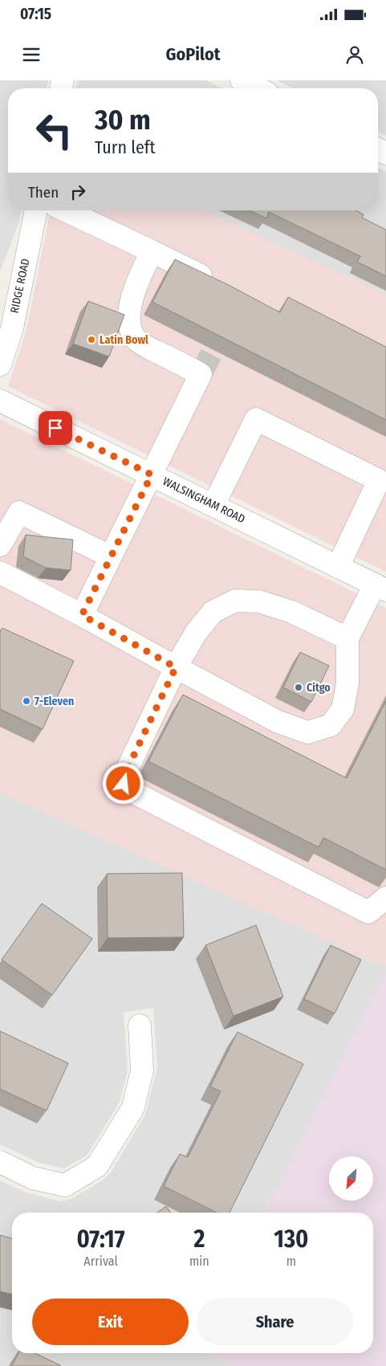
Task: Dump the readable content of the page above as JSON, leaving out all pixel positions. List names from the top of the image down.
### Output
{
  "streets": {
    "street": ["RIDGE ROAD", "WALSINGHAM ROAD"]
  },
  "places": ["Latin Bowl", "Citgo", "7-Eleven"],
  "north": "bottom left",
  "page": {
    "status": "07:15",
    "header": "GoPilot",
    "turn": ["30 m", "Turn left"],
    "then": "Then",
    "eta": [
      "07:17",
      "Arrival",
      "2",
      "min",
      "130",
      "m"
    ],
    "buttons": ["Exit", "Share"]
  }
}
